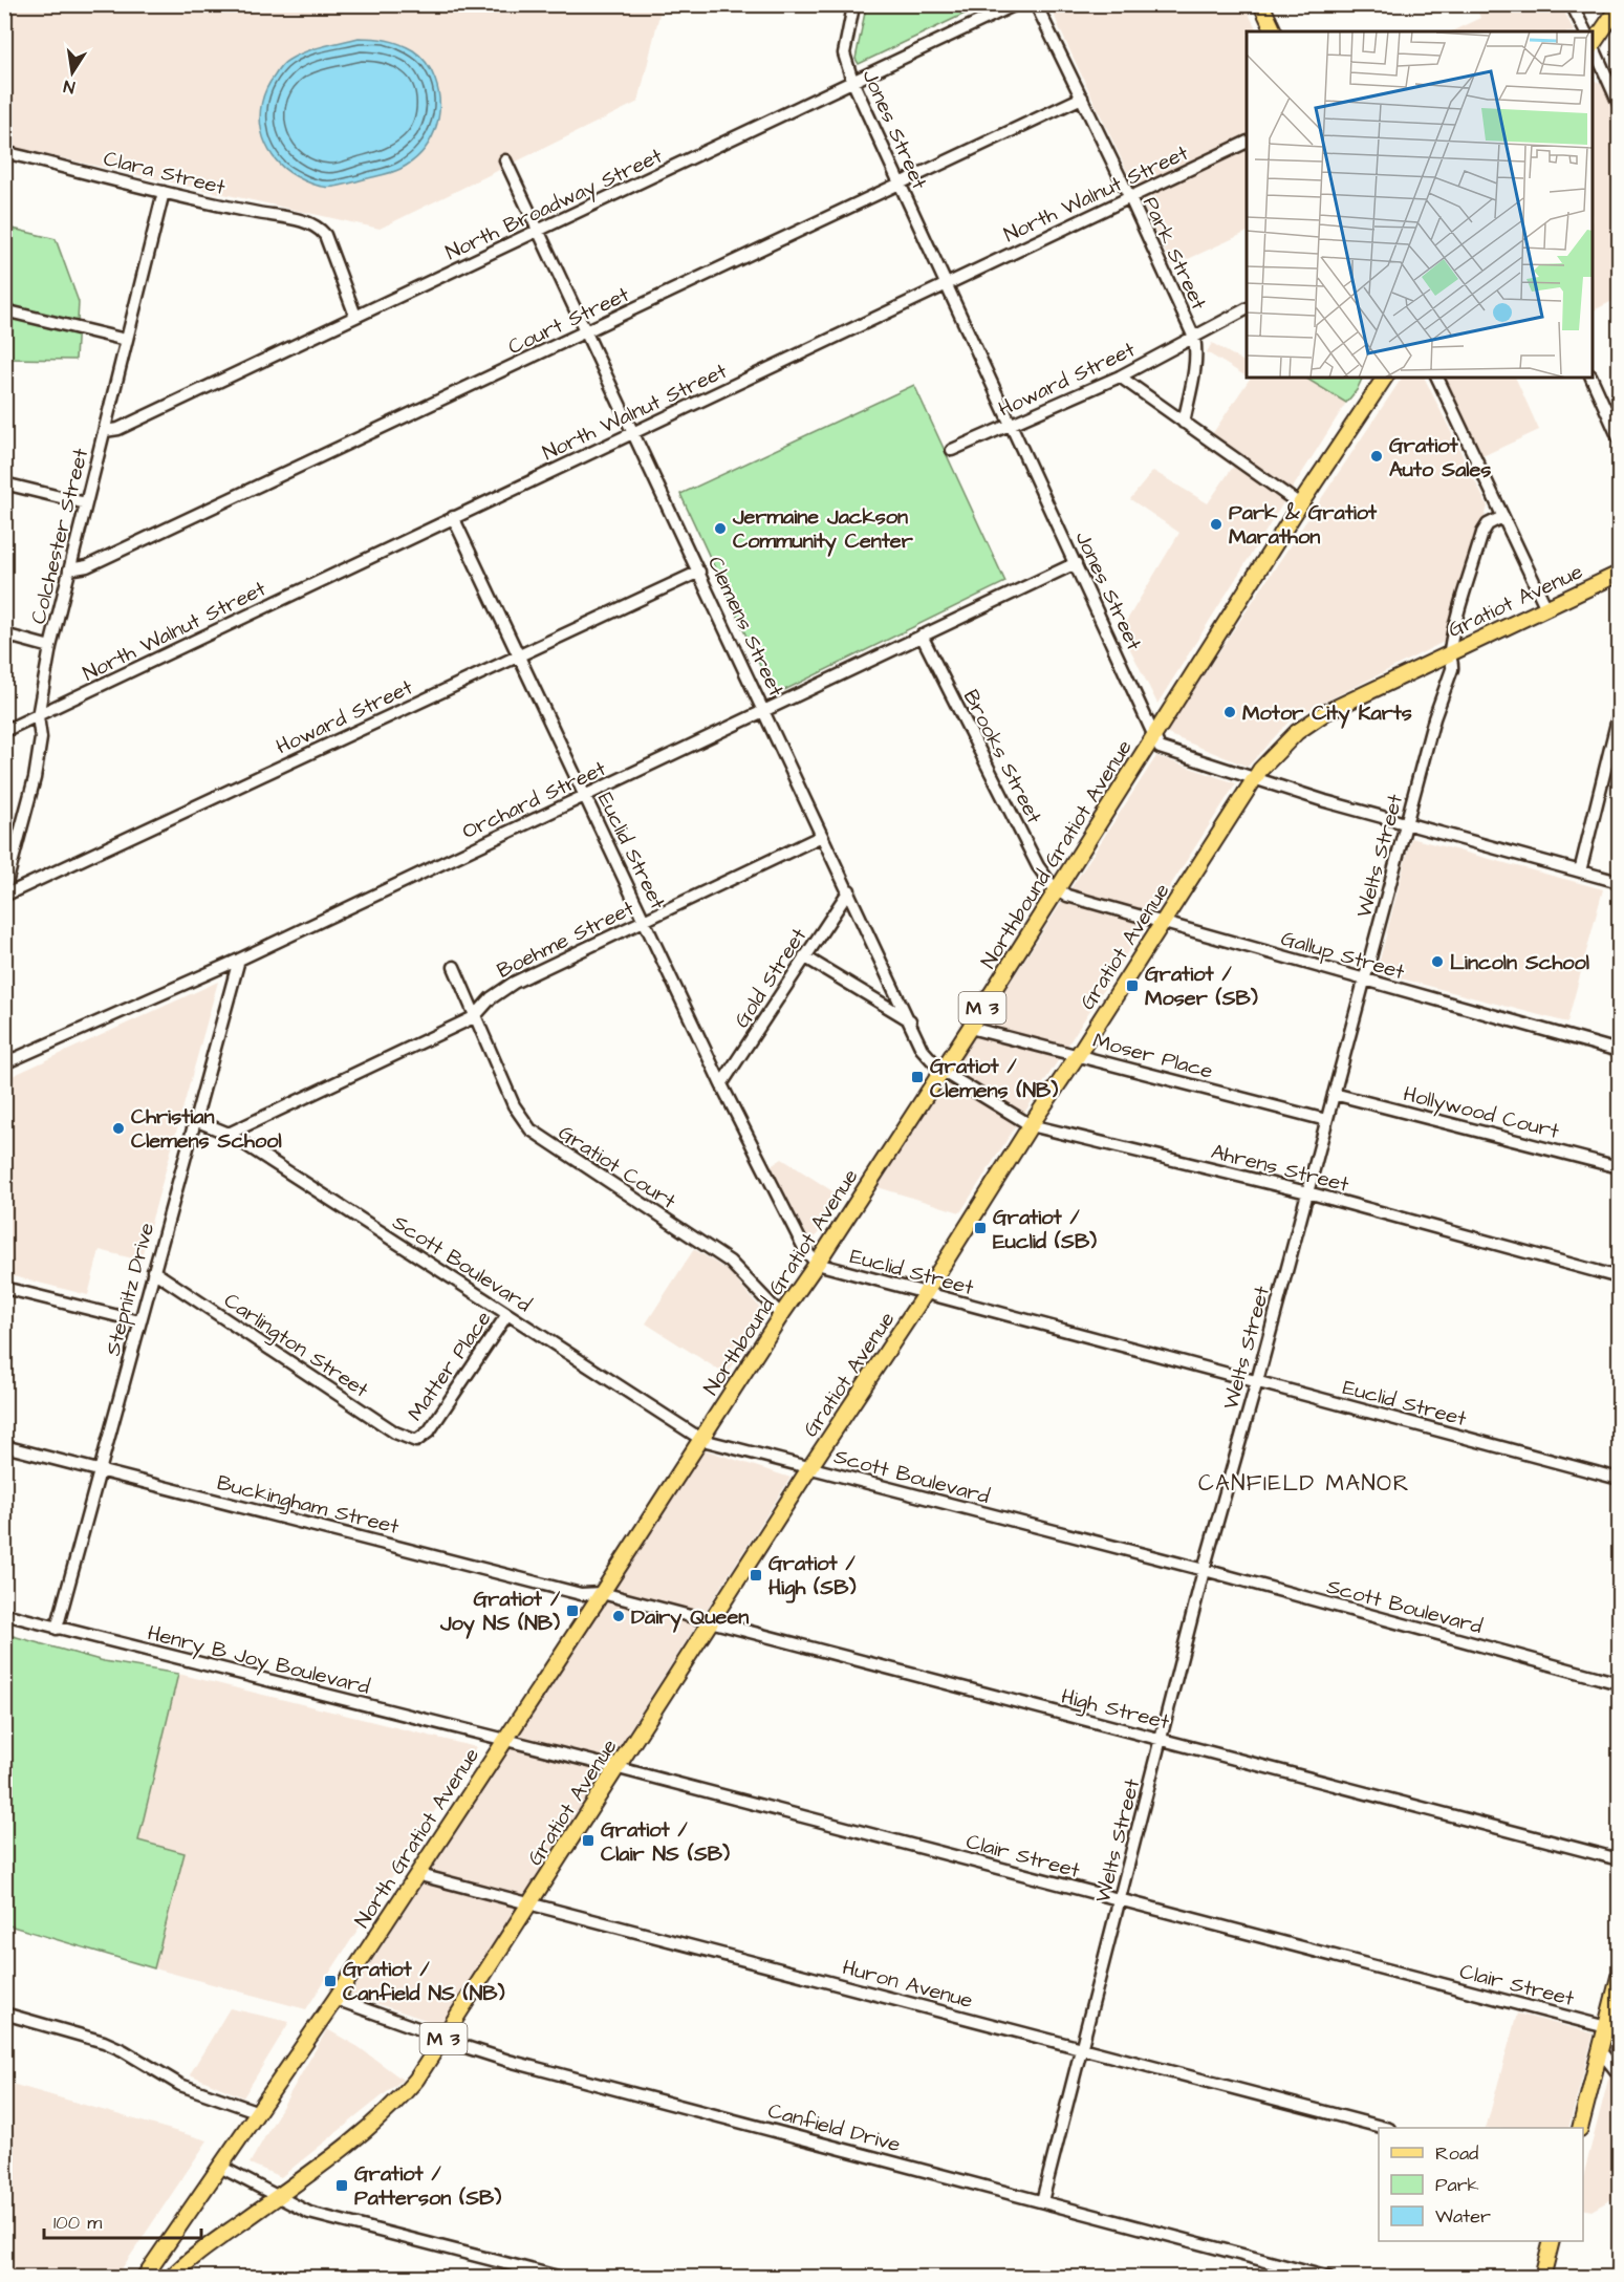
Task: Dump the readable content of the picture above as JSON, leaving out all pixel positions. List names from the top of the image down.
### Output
{
  "streets": {
    "main road": [
      "Gratiot Avenue",
      "Northbound Gratiot Avenue",
      "M 3",
      "North Gratiot Avenue"
    ],
    "street": [
      "Jones Street",
      "Clara Street",
      "North Walnut Street",
      "North Broadway Street",
      "Park Street",
      "Court Street",
      "Howard Street",
      "Colchester Street",
      "Clemens Street",
      "Brooks Street",
      "Orchard Street",
      "Euclid Street",
      "Welts Street",
      "Boehme Street",
      "Gallup Street",
      "Gold Street",
      "Moser Place",
      "Hollywood Court",
      "Gratiot Court",
      "Ahrens Street",
      "Scott Boulevard",
      "Stepnitz Drive",
      "Carlington Street",
      "Matter Place",
      "Buckingham Street",
      "Henry B Joy Boulevard",
      "High Street",
      "Clair Street",
      "Huron Avenue",
      "Canfield Drive"
    ]
  },
  "crossings": [
    ["Jones Street", "North Walnut Street"],
    ["Jones Street", "North Broadway Street"],
    ["Jones Street", "Court Street"],
    ["Jones Street", "Howard Street"],
    ["Jones Street", "Gratiot Avenue"],
    ["Jones Street", "Orchard Street"],
    ["Jones Street", "Northbound Gratiot Avenue"],
    ["Jones Street", "Welts Street"],
    ["Clara Street", "North Broadway Street"],
    ["Clara Street", "Colchester Street"],
    ["North Walnut Street", "Park Street"],
    ["North Walnut Street", "Colchester Street"],
    ["North Walnut Street", "Clemens Street"],
    ["North Walnut Street", "Euclid Street"],
    ["North Broadway Street", "Colchester Street"],
    ["North Broadway Street", "Clemens Street"],
    ["Park Street", "Court Street"],
    ["Park Street", "Howard Street"],
    ["Court Street", "Colchester Street"],
    ["Court Street", "Clemens Street"],
    ["Howard Street", "Colchester Street"],
    ["Howard Street", "Clemens Street"],
    ["Howard Street", "Euclid Street"],
    ["Gratiot Avenue", "Euclid Street"],
    ["Gratiot Avenue", "Welts Street"],
    ["Gratiot Avenue", "Gallup Street"],
    ["Gratiot Avenue", "Moser Place"],
    ["Gratiot Avenue", "Ahrens Street"],
    ["Gratiot Avenue", "Scott Boulevard"],
    ["Gratiot Avenue", "High Street"],
    ["Gratiot Avenue", "Clair Street"],
    ["Gratiot Avenue", "Huron Avenue"],
    ["Gratiot Avenue", "Canfield Drive"],
    ["Clemens Street", "Orchard Street"],
    ["Clemens Street", "Northbound Gratiot Avenue"],
    ["Clemens Street", "Boehme Street"],
    ["Clemens Street", "Gold Street"],
    ["Clemens Street", "Ahrens Street"],
    ["Brooks Street", "Orchard Street"],
    ["Brooks Street", "Northbound Gratiot Avenue"],
    ["Brooks Street", "Gallup Street"],
    ["Orchard Street", "Euclid Street"],
    ["Orchard Street", "Stepnitz Drive"],
    ["Euclid Street", "Northbound Gratiot Avenue"],
    ["Euclid Street", "Welts Street"],
    ["Euclid Street", "Boehme Street"],
    ["Euclid Street", "Gold Street"],
    ["Northbound Gratiot Avenue", "Gallup Street"],
    ["Northbound Gratiot Avenue", "Moser Place"],
    ["Northbound Gratiot Avenue", "Gratiot Court"],
    ["Northbound Gratiot Avenue", "Ahrens Street"],
    ["Northbound Gratiot Avenue", "Scott Boulevard"],
    ["Northbound Gratiot Avenue", "Buckingham Street"],
    ["Northbound Gratiot Avenue", "High Street"],
    ["Northbound Gratiot Avenue", "North Gratiot Avenue"],
    ["Welts Street", "Gallup Street"],
    ["Welts Street", "Moser Place"],
    ["Welts Street", "Hollywood Court"],
    ["Welts Street", "Ahrens Street"],
    ["Welts Street", "Scott Boulevard"],
    ["Welts Street", "High Street"],
    ["Welts Street", "Clair Street"],
    ["Welts Street", "Huron Avenue"],
    ["Welts Street", "Canfield Drive"],
    ["Boehme Street", "Gratiot Court"],
    ["Boehme Street", "Scott Boulevard"],
    ["Scott Boulevard", "Stepnitz Drive"],
    ["Scott Boulevard", "Matter Place"],
    ["Stepnitz Drive", "Carlington Street"],
    ["Stepnitz Drive", "Buckingham Street"],
    ["Stepnitz Drive", "Henry B Joy Boulevard"],
    ["Carlington Street", "Matter Place"],
    ["Buckingham Street", "High Street"],
    ["Henry B Joy Boulevard", "North Gratiot Avenue"],
    ["Henry B Joy Boulevard", "Clair Street"],
    ["North Gratiot Avenue", "Clair Street"],
    ["North Gratiot Avenue", "Huron Avenue"],
    ["North Gratiot Avenue", "Canfield Drive"]
  ],
  "districts": ["CANFIELD MANOR"],
  "places": {
    "other": [
      "Gratiot Auto Sales",
      "Park & Gratiot Marathon",
      "Jermaine Jackson Community Center",
      "Motor City Karts",
      "Lincoln School",
      "Christian Clemens School",
      "Dairy Queen"
    ],
    "transit": [
      "Gratiot / Moser (SB)",
      "Gratiot / Clemens (NB)",
      "Gratiot / Euclid (SB)",
      "Gratiot / High (SB)",
      "Gratiot / Joy NS (NB)",
      "Gratiot / Clair NS (SB)",
      "Gratiot / Canfield NS (NB)",
      "Gratiot / Patterson (SB)"
    ]
  },
  "legend": ["Road", "Park", "Water"],
  "scale_bar": "100 m",
  "north": "bottom"
}
